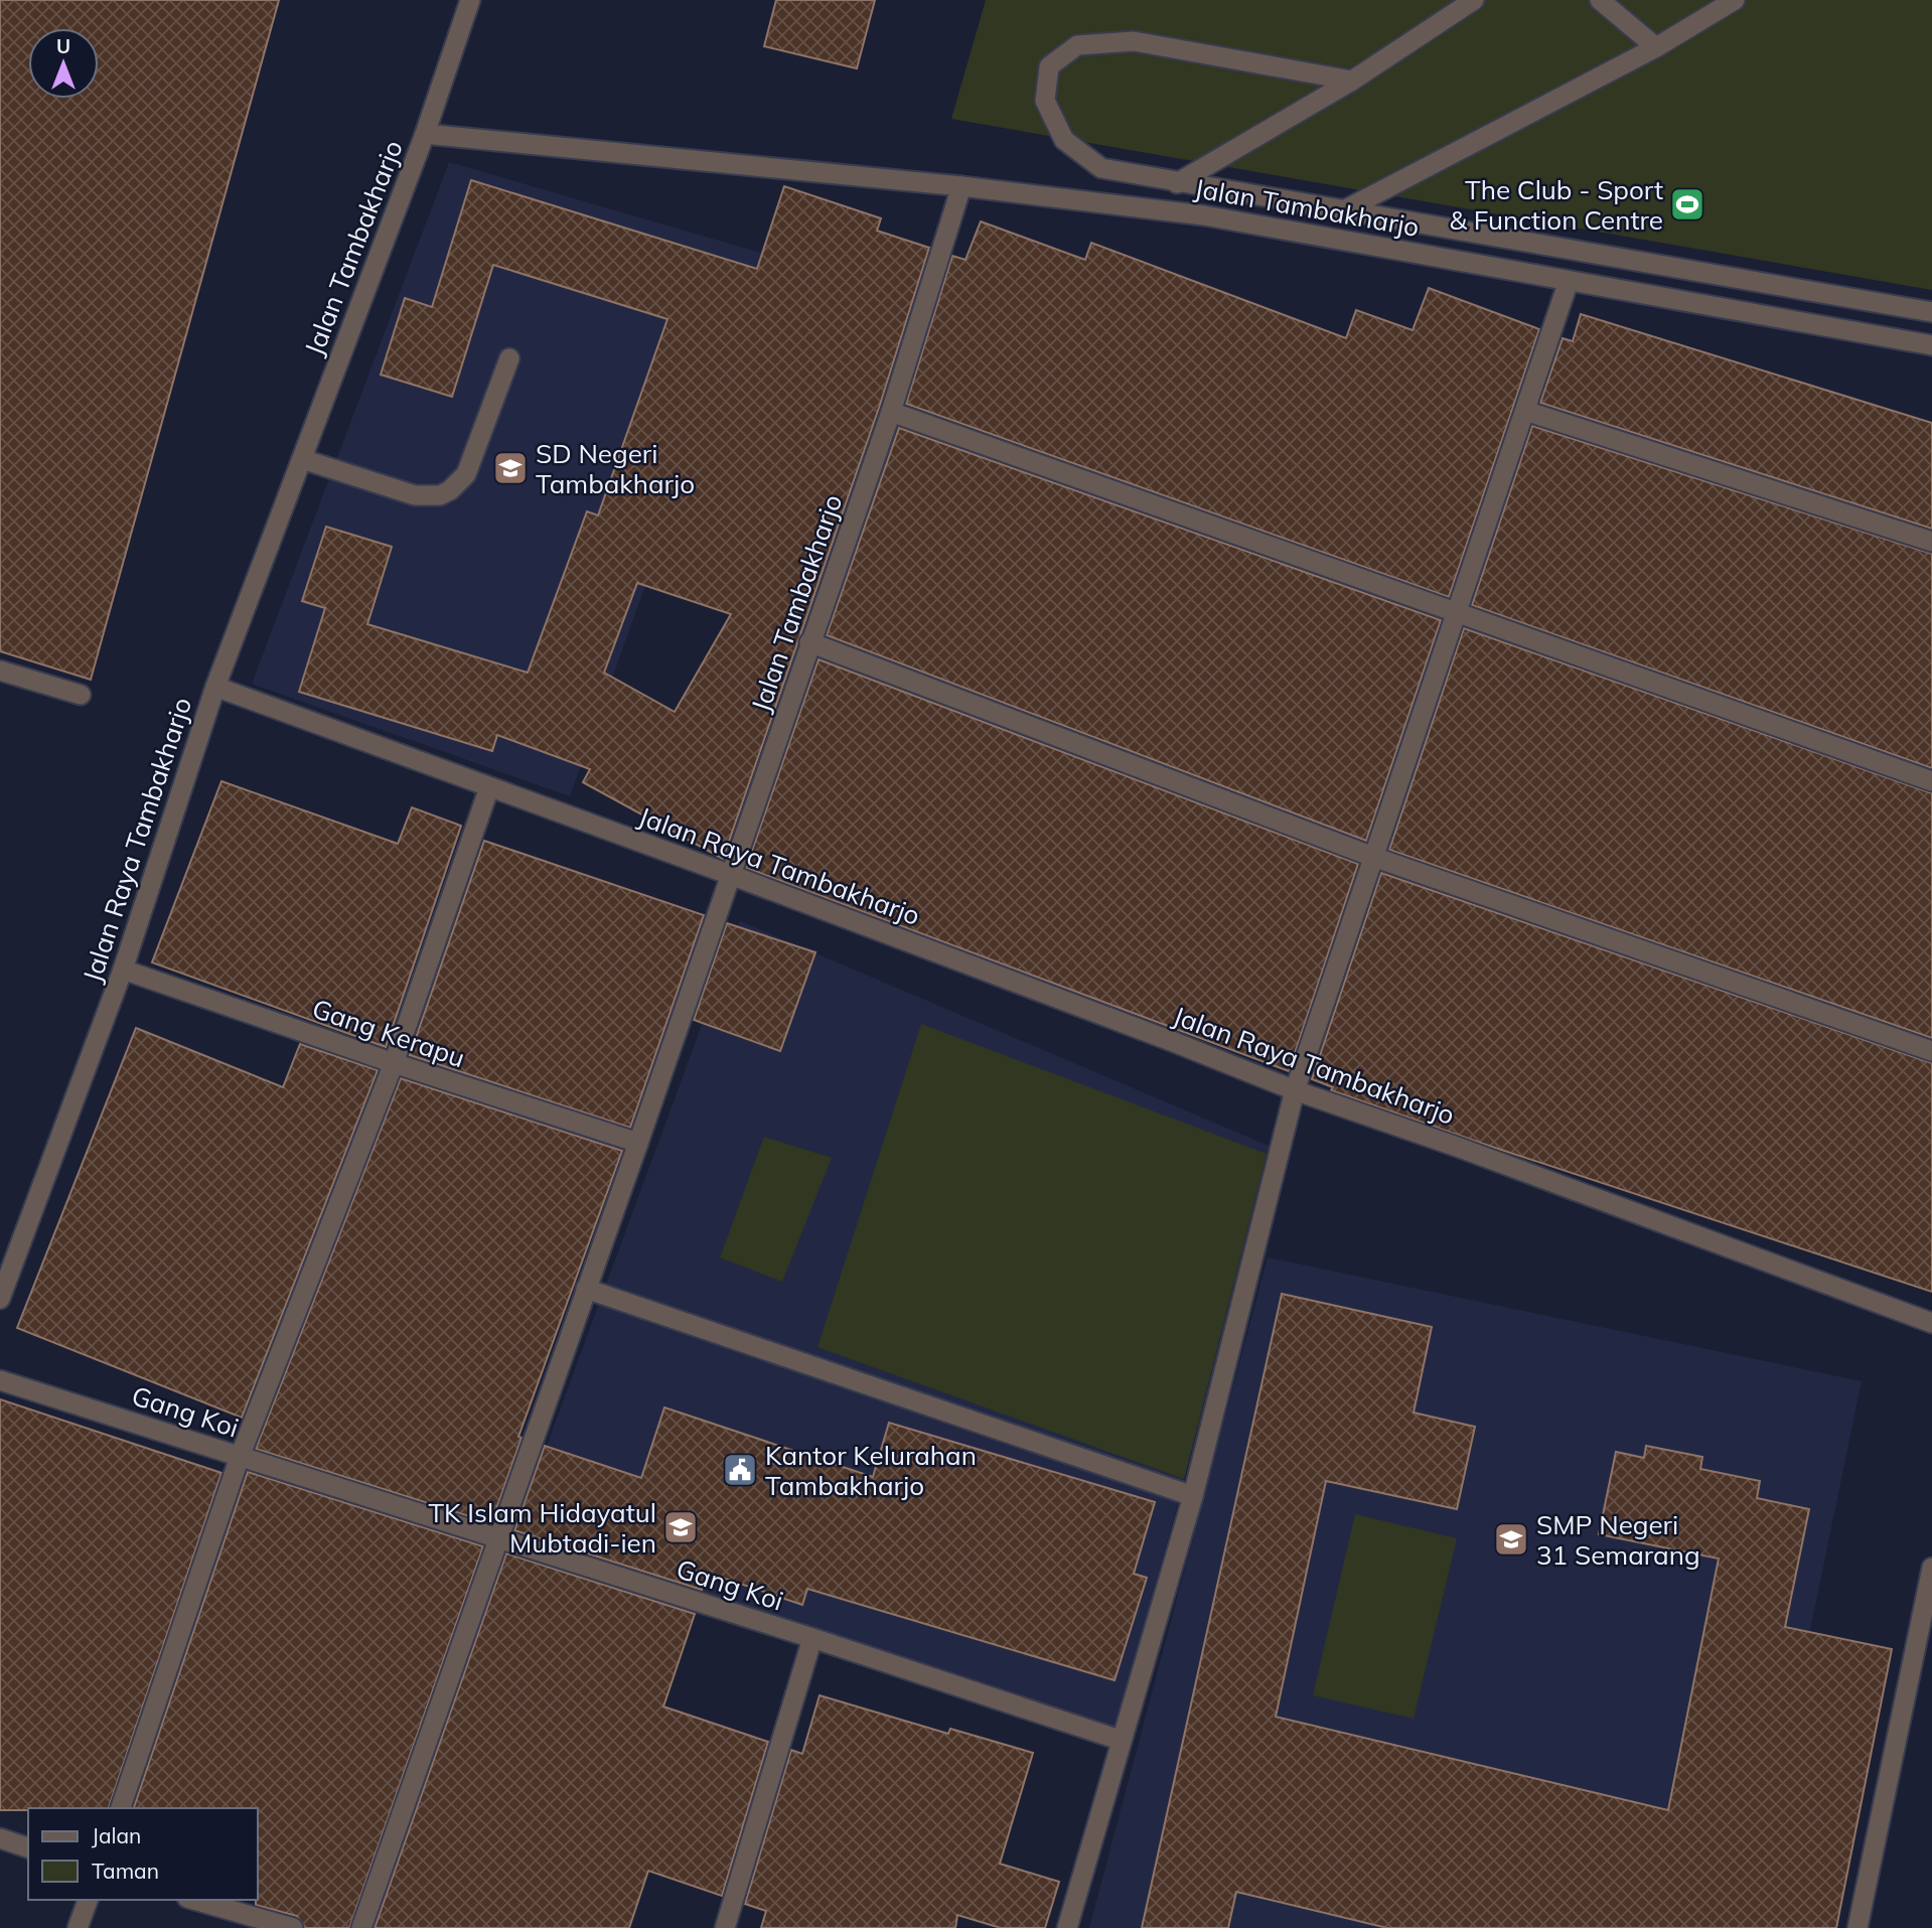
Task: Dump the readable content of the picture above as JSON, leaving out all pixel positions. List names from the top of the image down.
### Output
{
  "streets": {
    "street": [
      "Jalan Tambakharjo",
      "Jalan Raya Tambakharjo",
      "Gang Kerapu",
      "Gang Koi"
    ]
  },
  "crossings": [
    ["Jalan Tambakharjo", "Jalan Raya Tambakharjo"],
    ["Jalan Tambakharjo", "Gang Kerapu"],
    ["Jalan Tambakharjo", "Gang Koi"],
    ["Jalan Raya Tambakharjo", "Gang Kerapu"]
  ],
  "places": {
    "sports": ["The Club - Sport & Function Centre"],
    "school or university": ["SD Negeri Tambakharjo", "TK Islam Hidayatul Mubtadi-ien", "SMP Negeri 31 Semarang"],
    "public building": ["Kantor Kelurahan Tambakharjo"]
  },
  "legend": ["Jalan", "Taman"],
  "north": "top"
}
